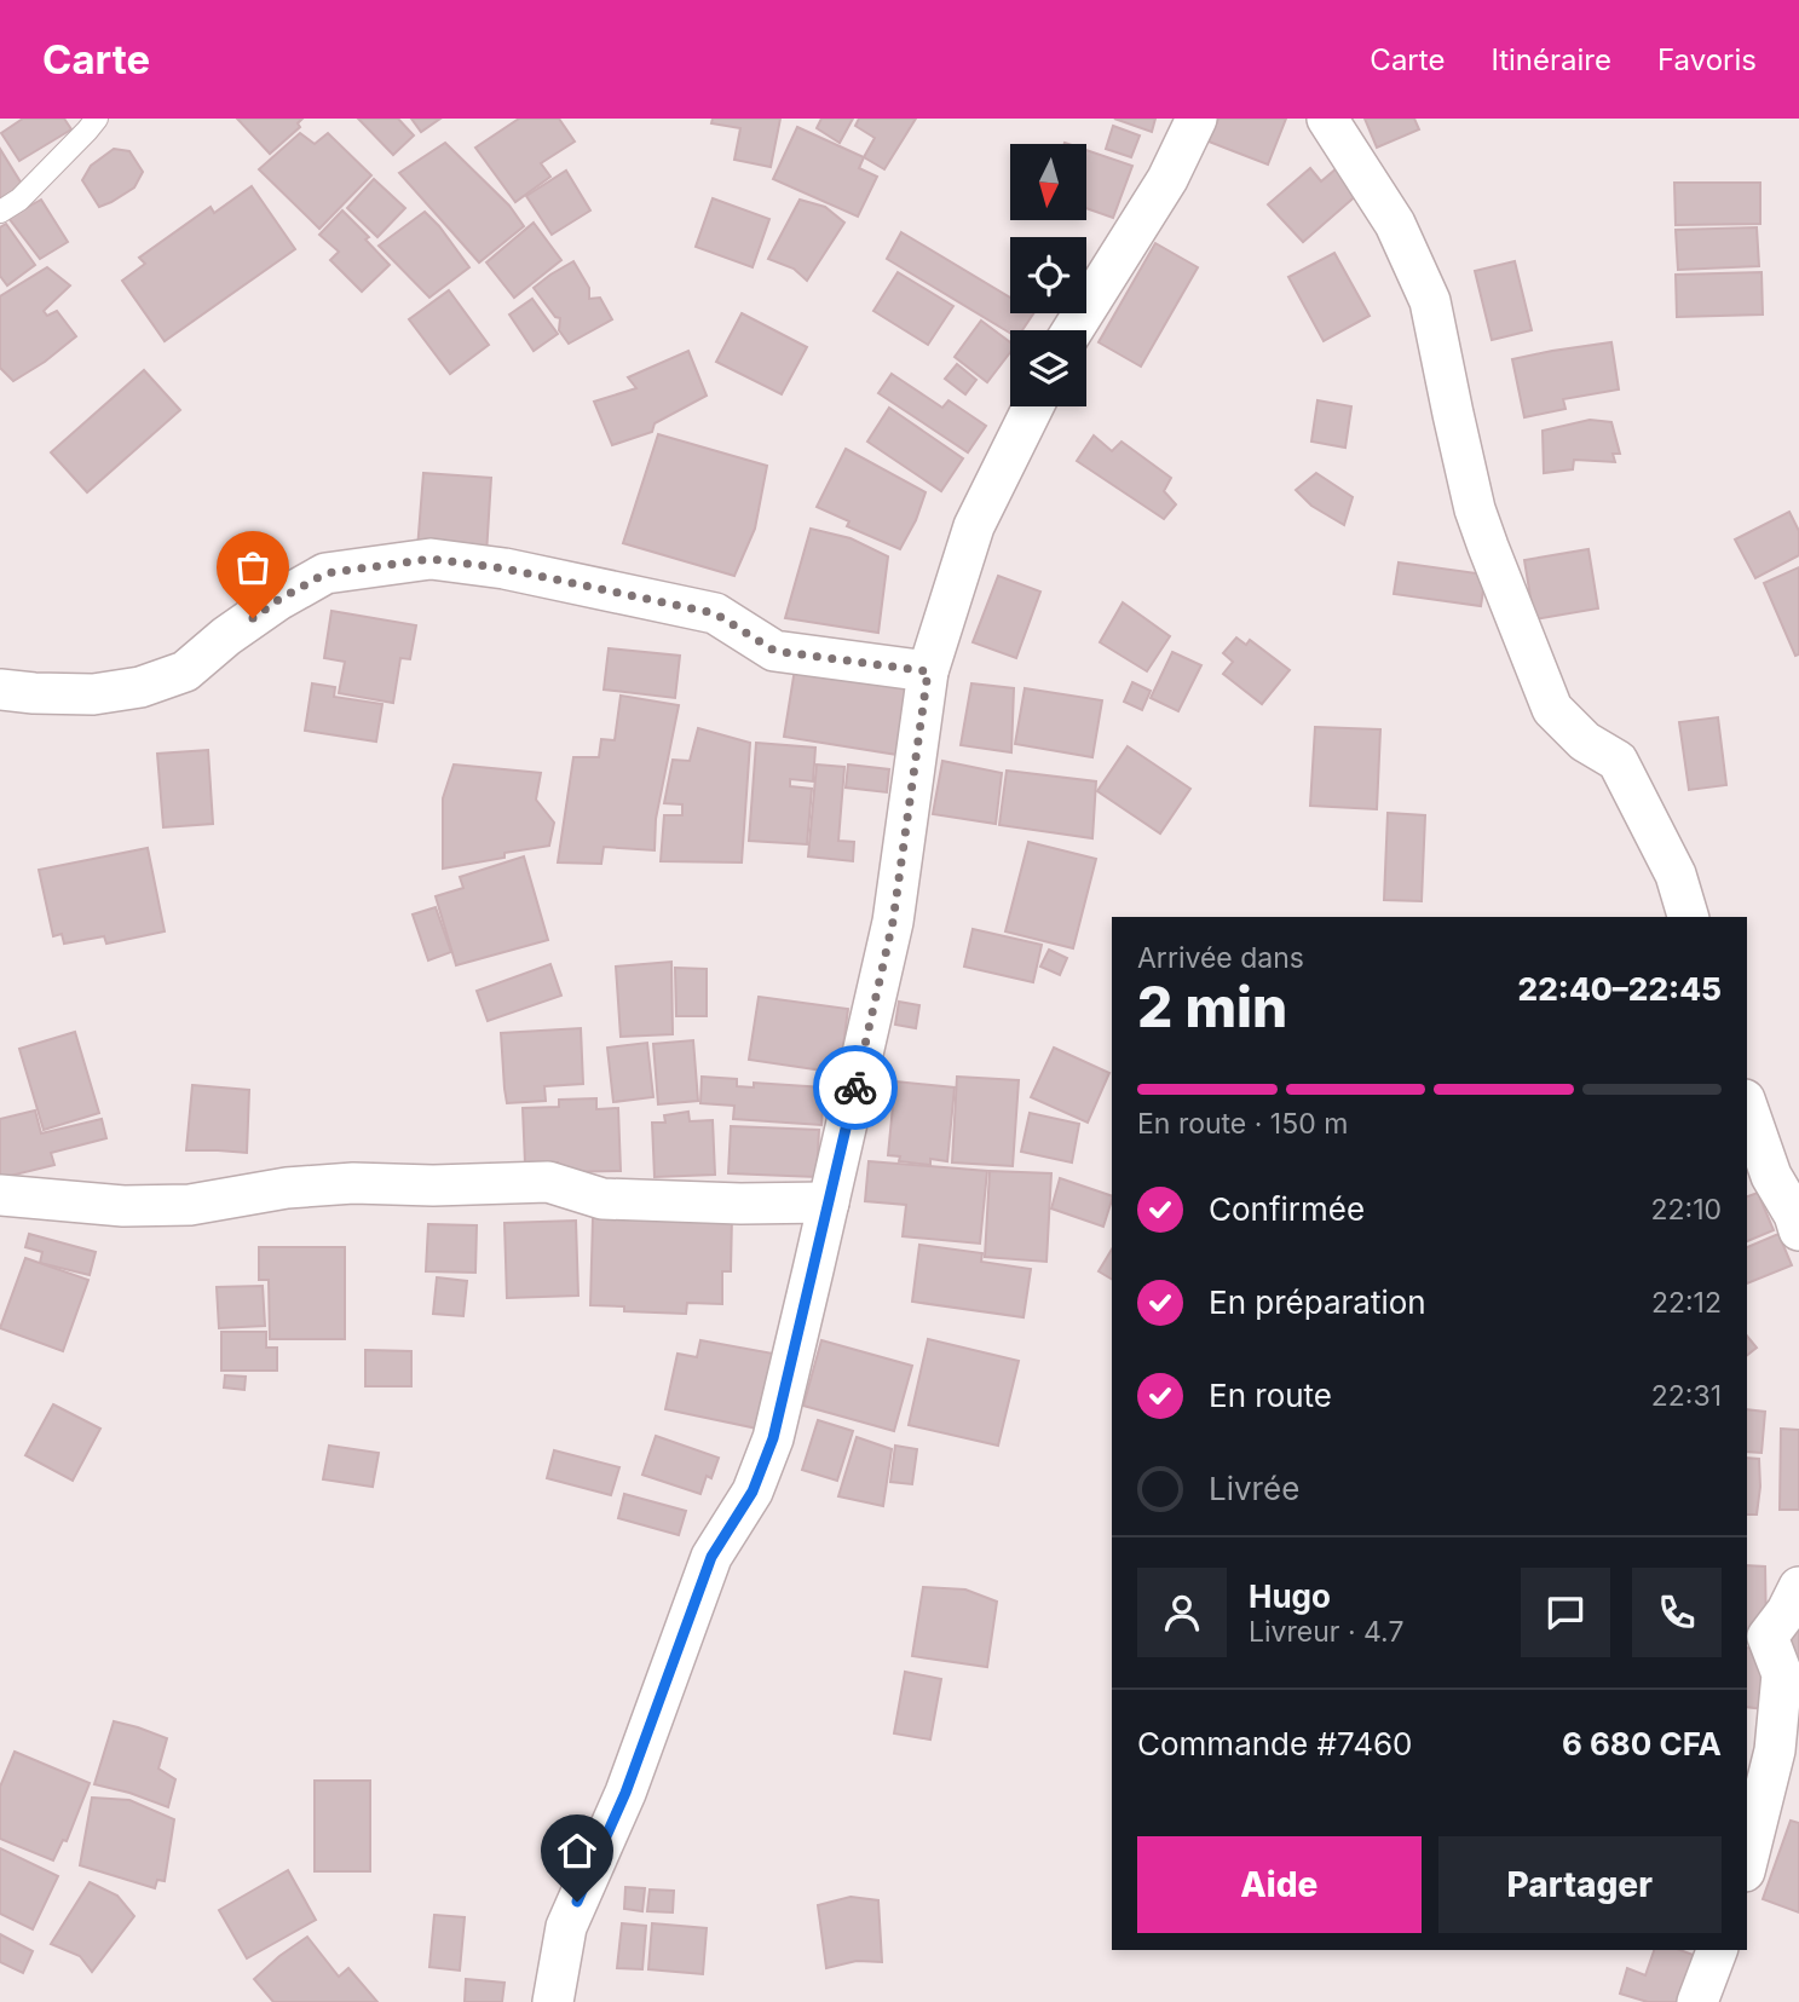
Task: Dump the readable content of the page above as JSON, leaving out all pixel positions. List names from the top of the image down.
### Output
{
  "north": "bottom",
  "page": {
    "header": "Carte",
    "nav": ["Carte", "Itinéraire", "Favoris"],
    "heading": ["2 min", "Arrivée dans", "22:40–22:45"],
    "panel": [
      "Hugo",
      "Livreur · 4.7",
      "Commande #7460",
      "6 680 CFA"
    ],
    "bar": "En route · 150 m",
    "list": [
      ["Confirmée", "22:10"],
      ["En préparation", "22:12"],
      ["En route", "22:31"],
      "Livrée"
    ],
    "buttons": ["Aide", "Partager"]
  }
}
